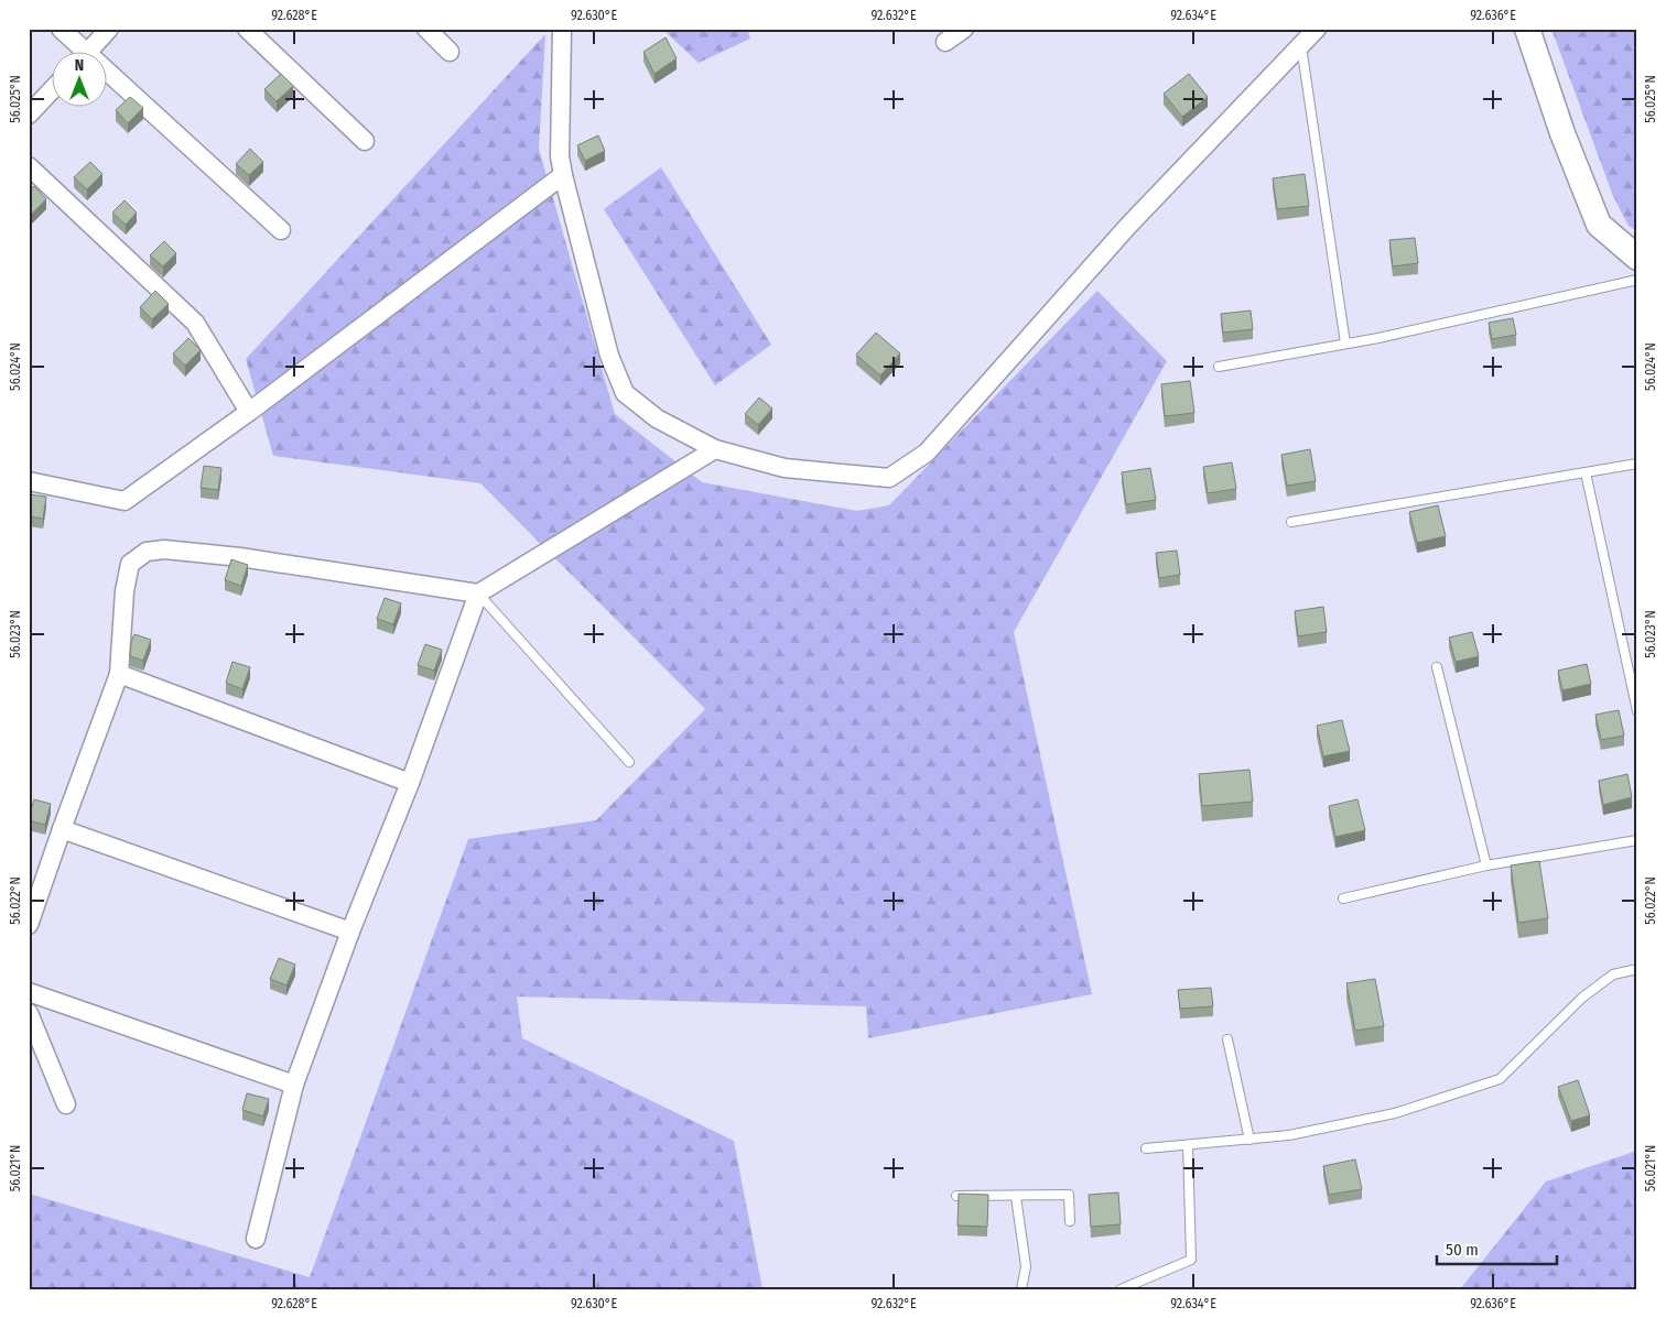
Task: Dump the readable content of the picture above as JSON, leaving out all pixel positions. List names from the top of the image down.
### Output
{
  "scale_bar": "50 m",
  "north": "top",
  "coordinates": [
    "92.628°E",
    "92.630°E",
    "92.632°E",
    "92.634°E",
    "92.636°E",
    "56.025°N",
    "56.024°N",
    "56.023°N",
    "56.022°N",
    "56.021°N"
  ]
}
